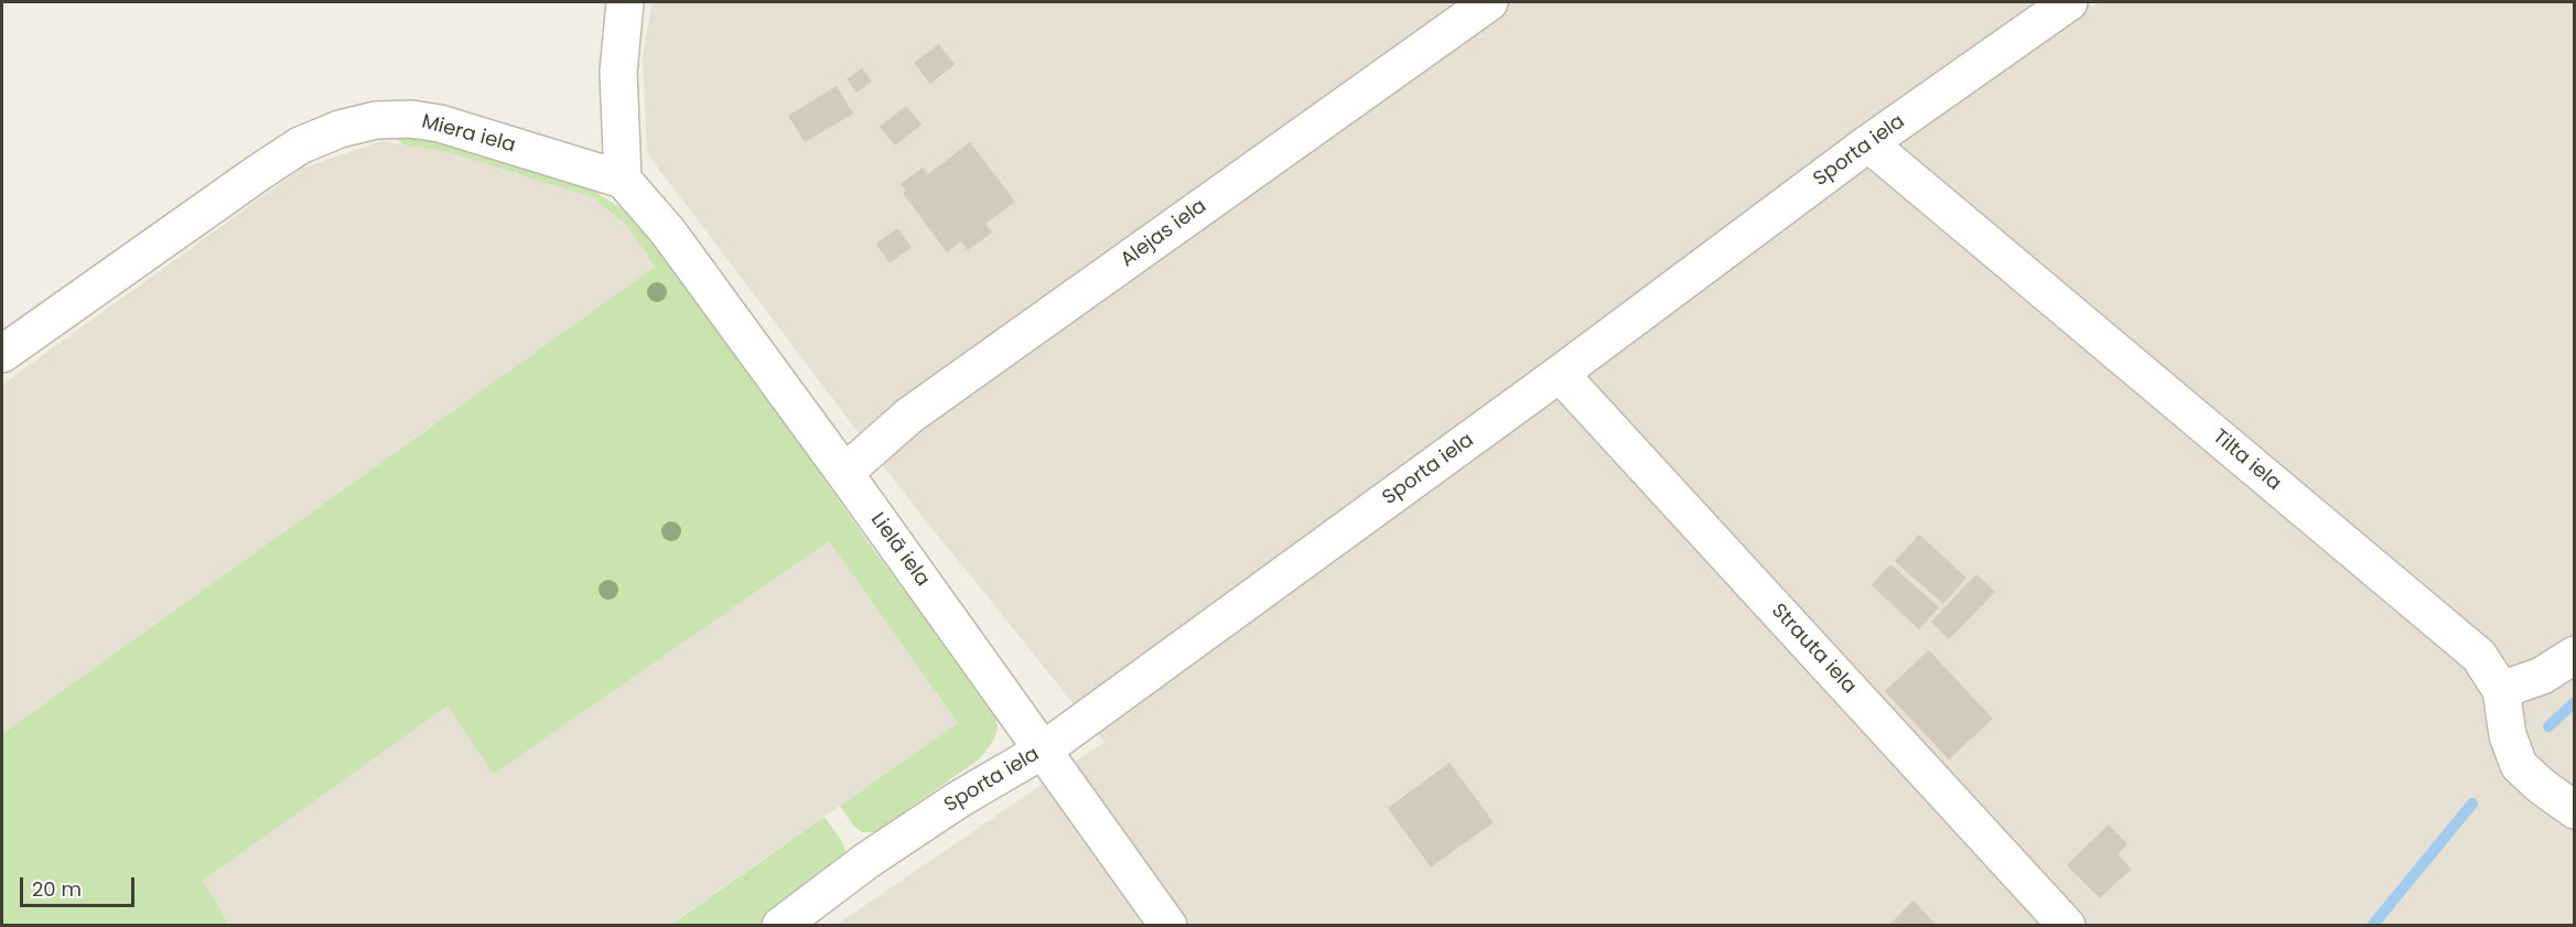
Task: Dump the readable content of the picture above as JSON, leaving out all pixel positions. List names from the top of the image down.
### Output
{
  "streets": {
    "street": [
      "Miera iela",
      "Sporta iela",
      "Alejas iela",
      "Tilta iela",
      "Lielā iela",
      "Strauta iela"
    ]
  },
  "crossings": [
    ["Miera iela", "Lielā iela"],
    ["Sporta iela", "Tilta iela"],
    ["Sporta iela", "Lielā iela"],
    ["Sporta iela", "Strauta iela"],
    ["Alejas iela", "Lielā iela"]
  ],
  "scale_bar": "20 m"
}
